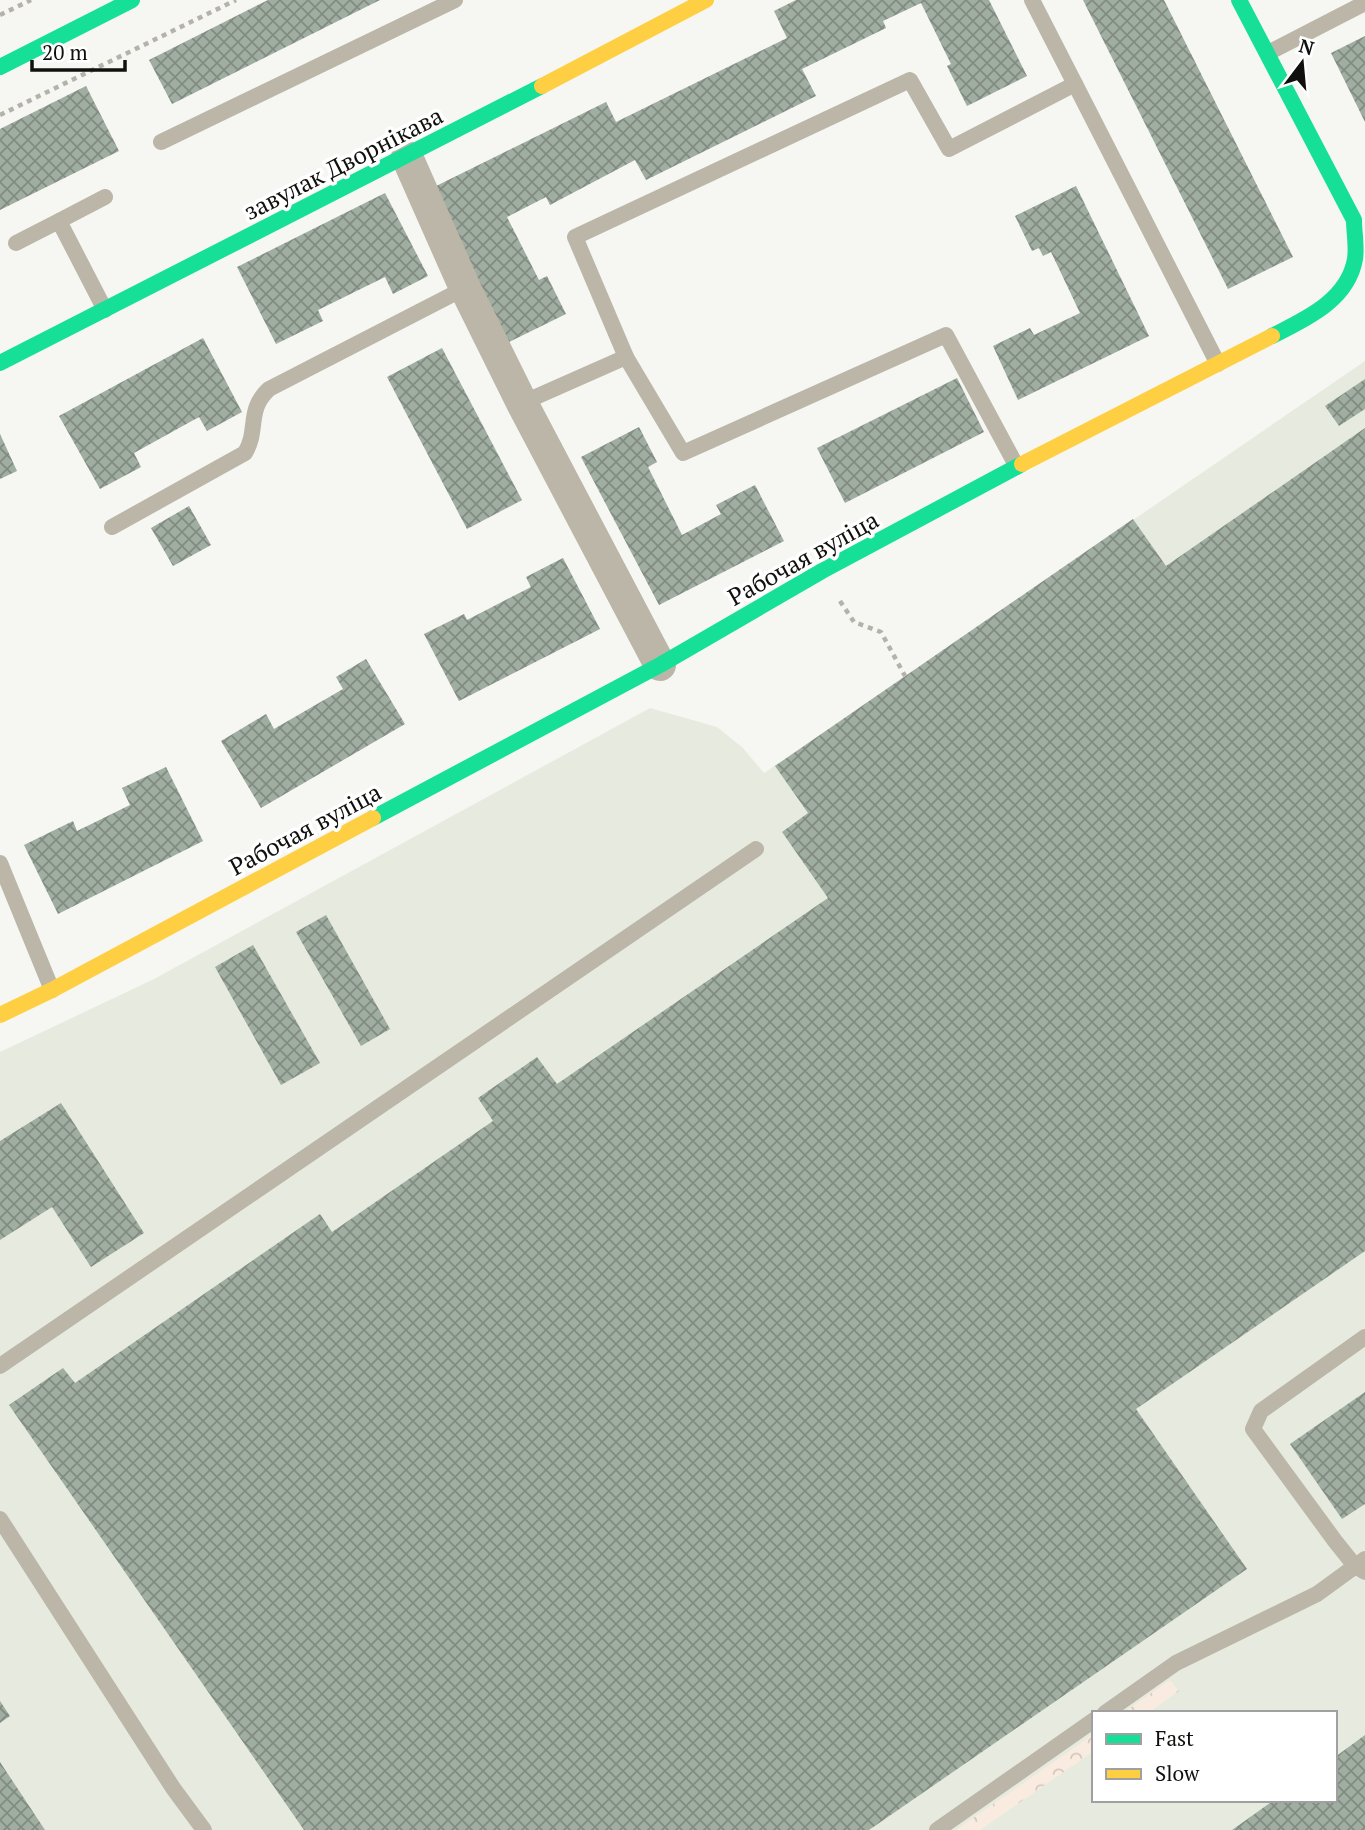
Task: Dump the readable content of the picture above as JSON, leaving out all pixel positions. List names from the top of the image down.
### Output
{
  "streets": {
    "street": ["завулак Дворнікава", "Рабочая вуліца"]
  },
  "legend": ["Fast", "Slow"],
  "scale_bar": "20 m",
  "north": "top"
}
